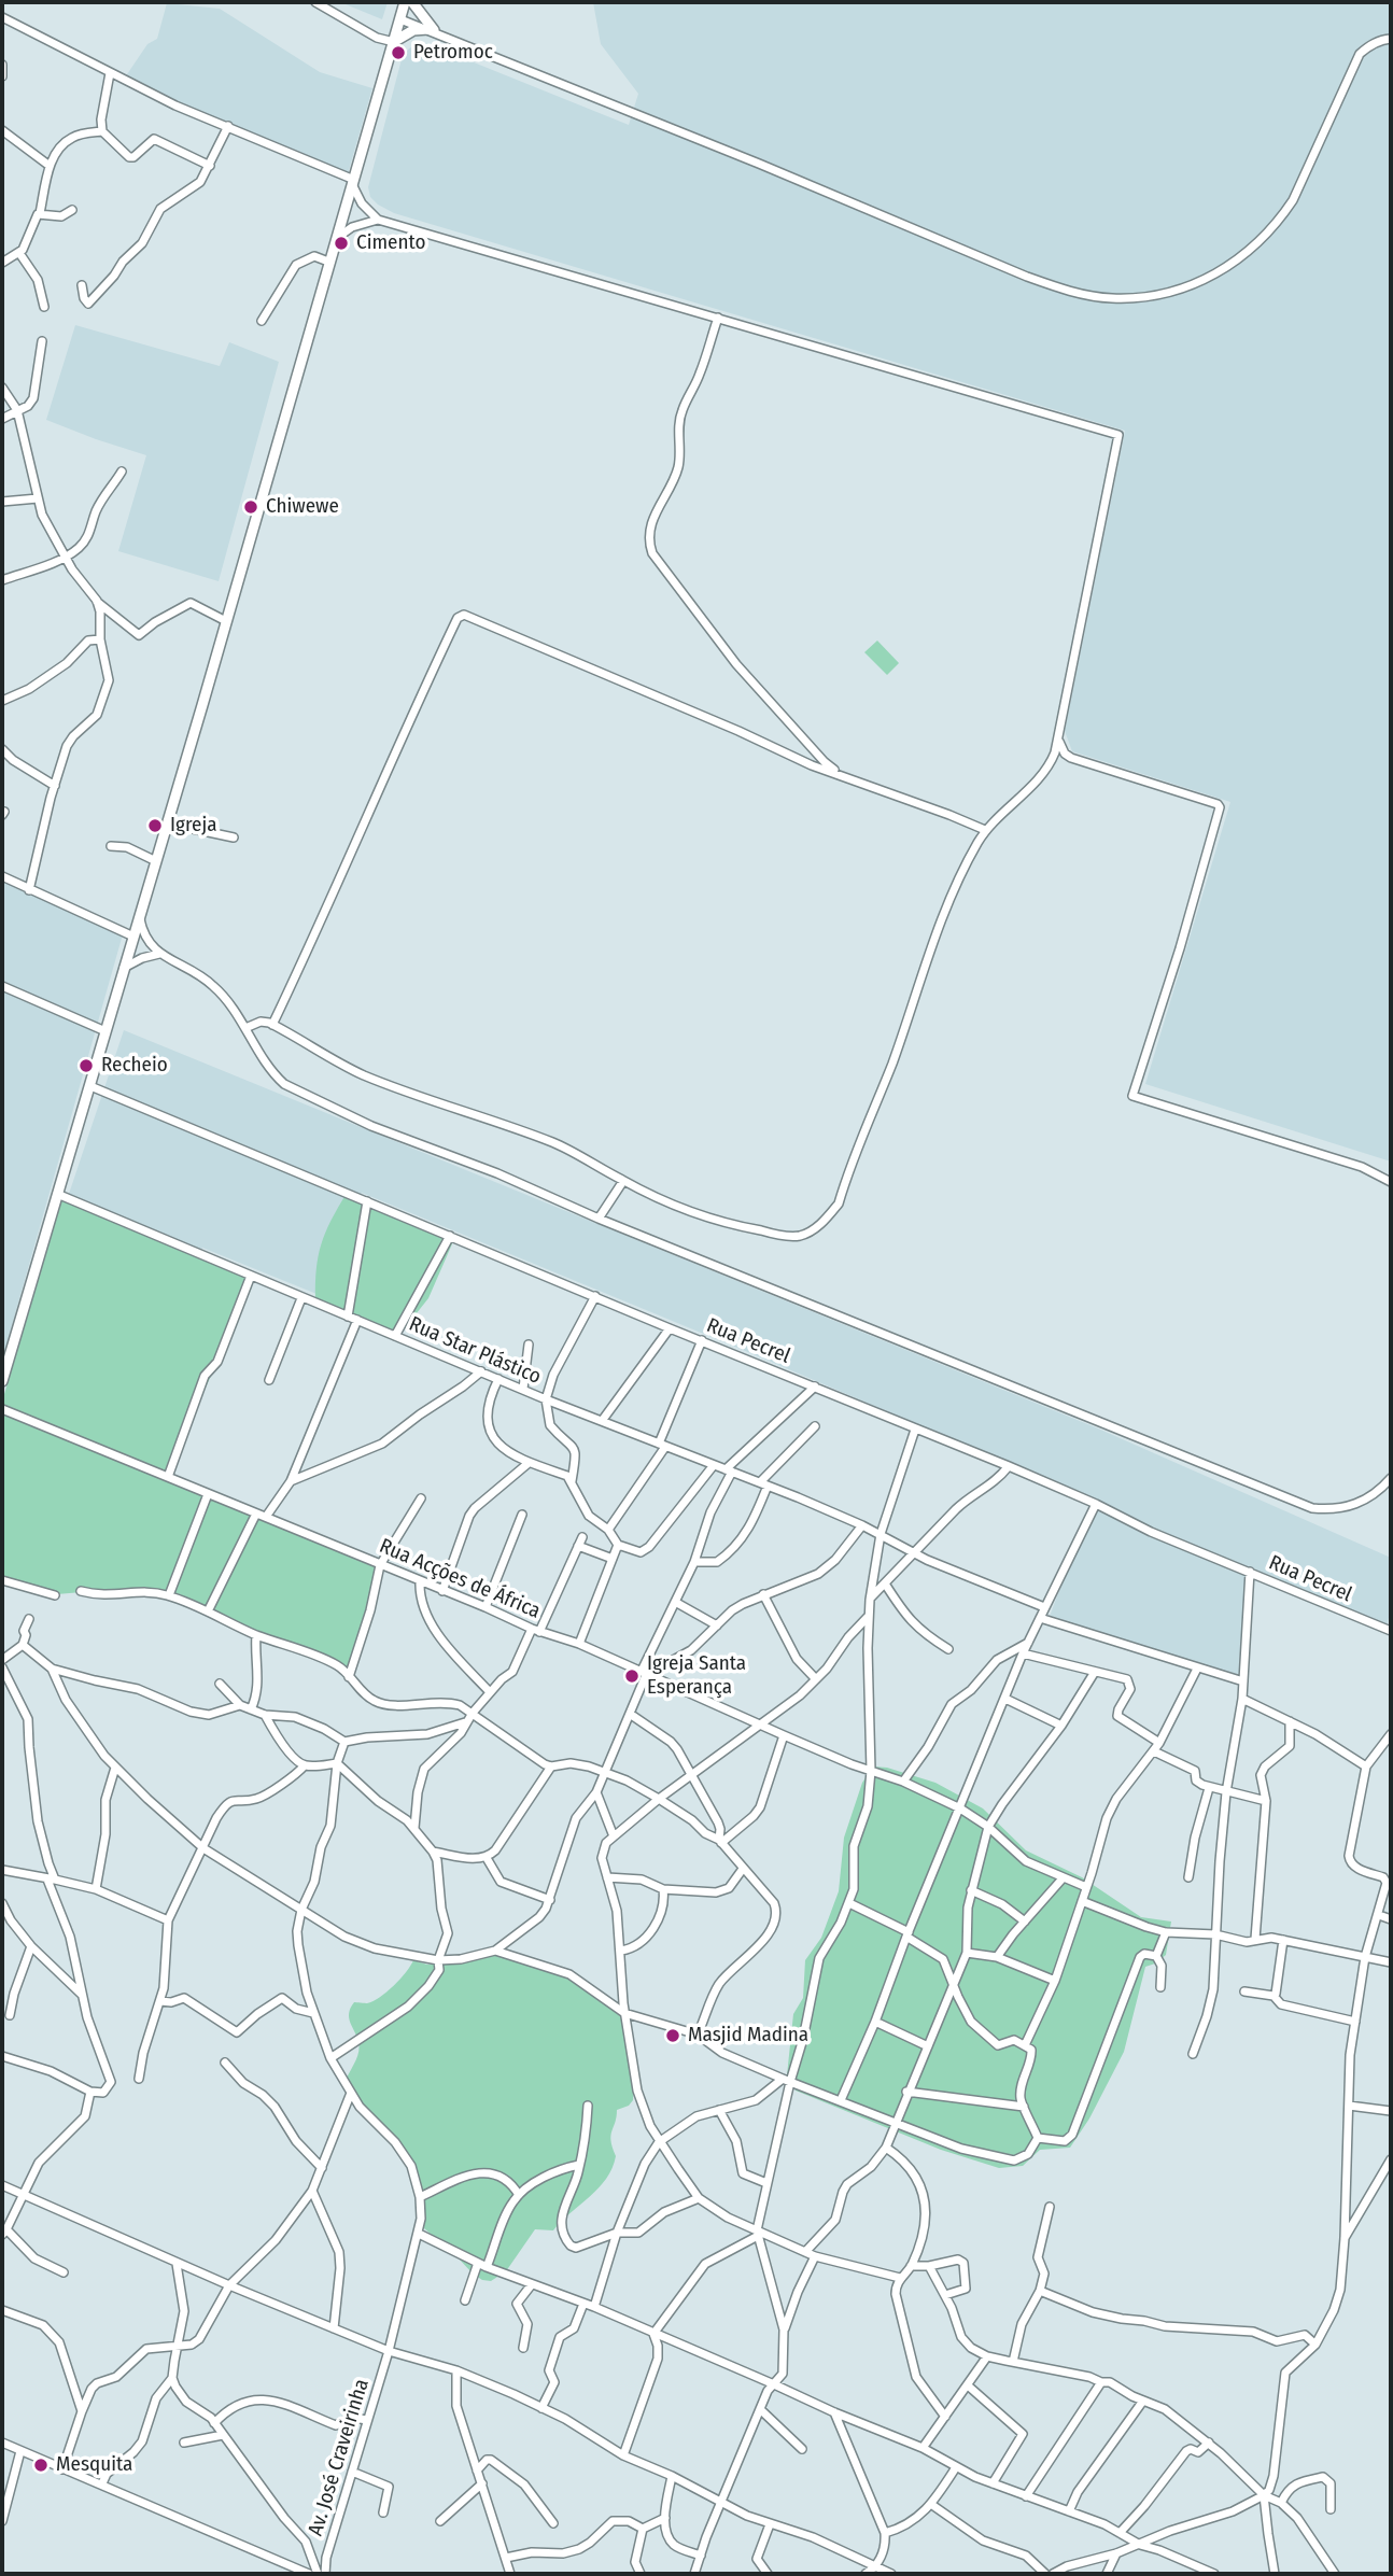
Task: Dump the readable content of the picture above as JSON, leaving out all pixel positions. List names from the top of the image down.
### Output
{
  "streets": {
    "street": [
      "Rua Pecrel",
      "Rua Star Plástico",
      "Rua Acções de África",
      "Av. José Craveirinha"
    ]
  },
  "places": [
    "Petromoc",
    "Cimento",
    "Chiwewe",
    "Igreja",
    "Recheio",
    "Igreja Santa Esperança",
    "Masjid Madina",
    "Mesquita"
  ]
}
